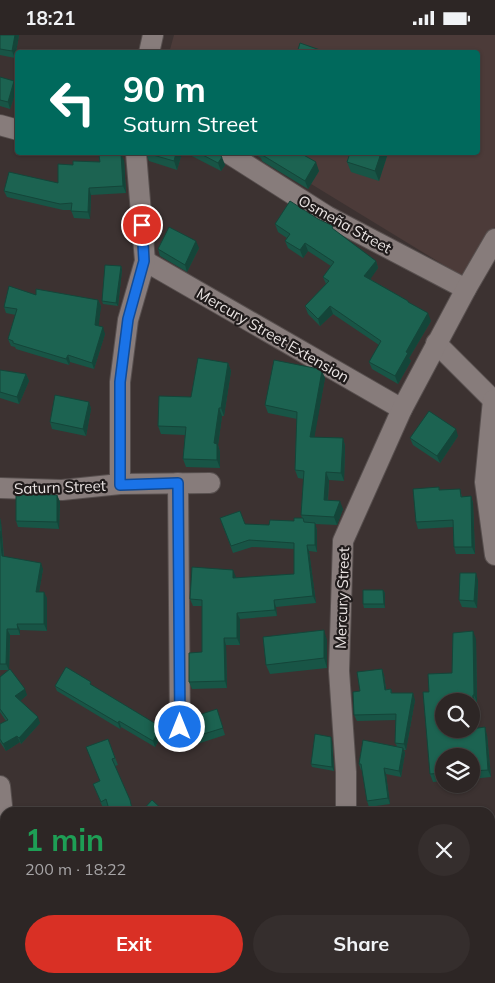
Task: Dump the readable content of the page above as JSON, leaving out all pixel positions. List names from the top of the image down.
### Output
{
  "streets": {
    "street": [
      "Osmeña Street",
      "Mercury Street Extension",
      "Saturn Street",
      "Mercury Street"
    ]
  },
  "crossings": [
    ["Osmeña Street", "Mercury Street"],
    ["Mercury Street Extension", "Mercury Street"]
  ],
  "page": {
    "status": "18:21",
    "turn": ["90 m", "Saturn Street"],
    "heading": ["1 min", "200 m · 18:22"],
    "buttons": ["Exit", "Share"]
  }
}
